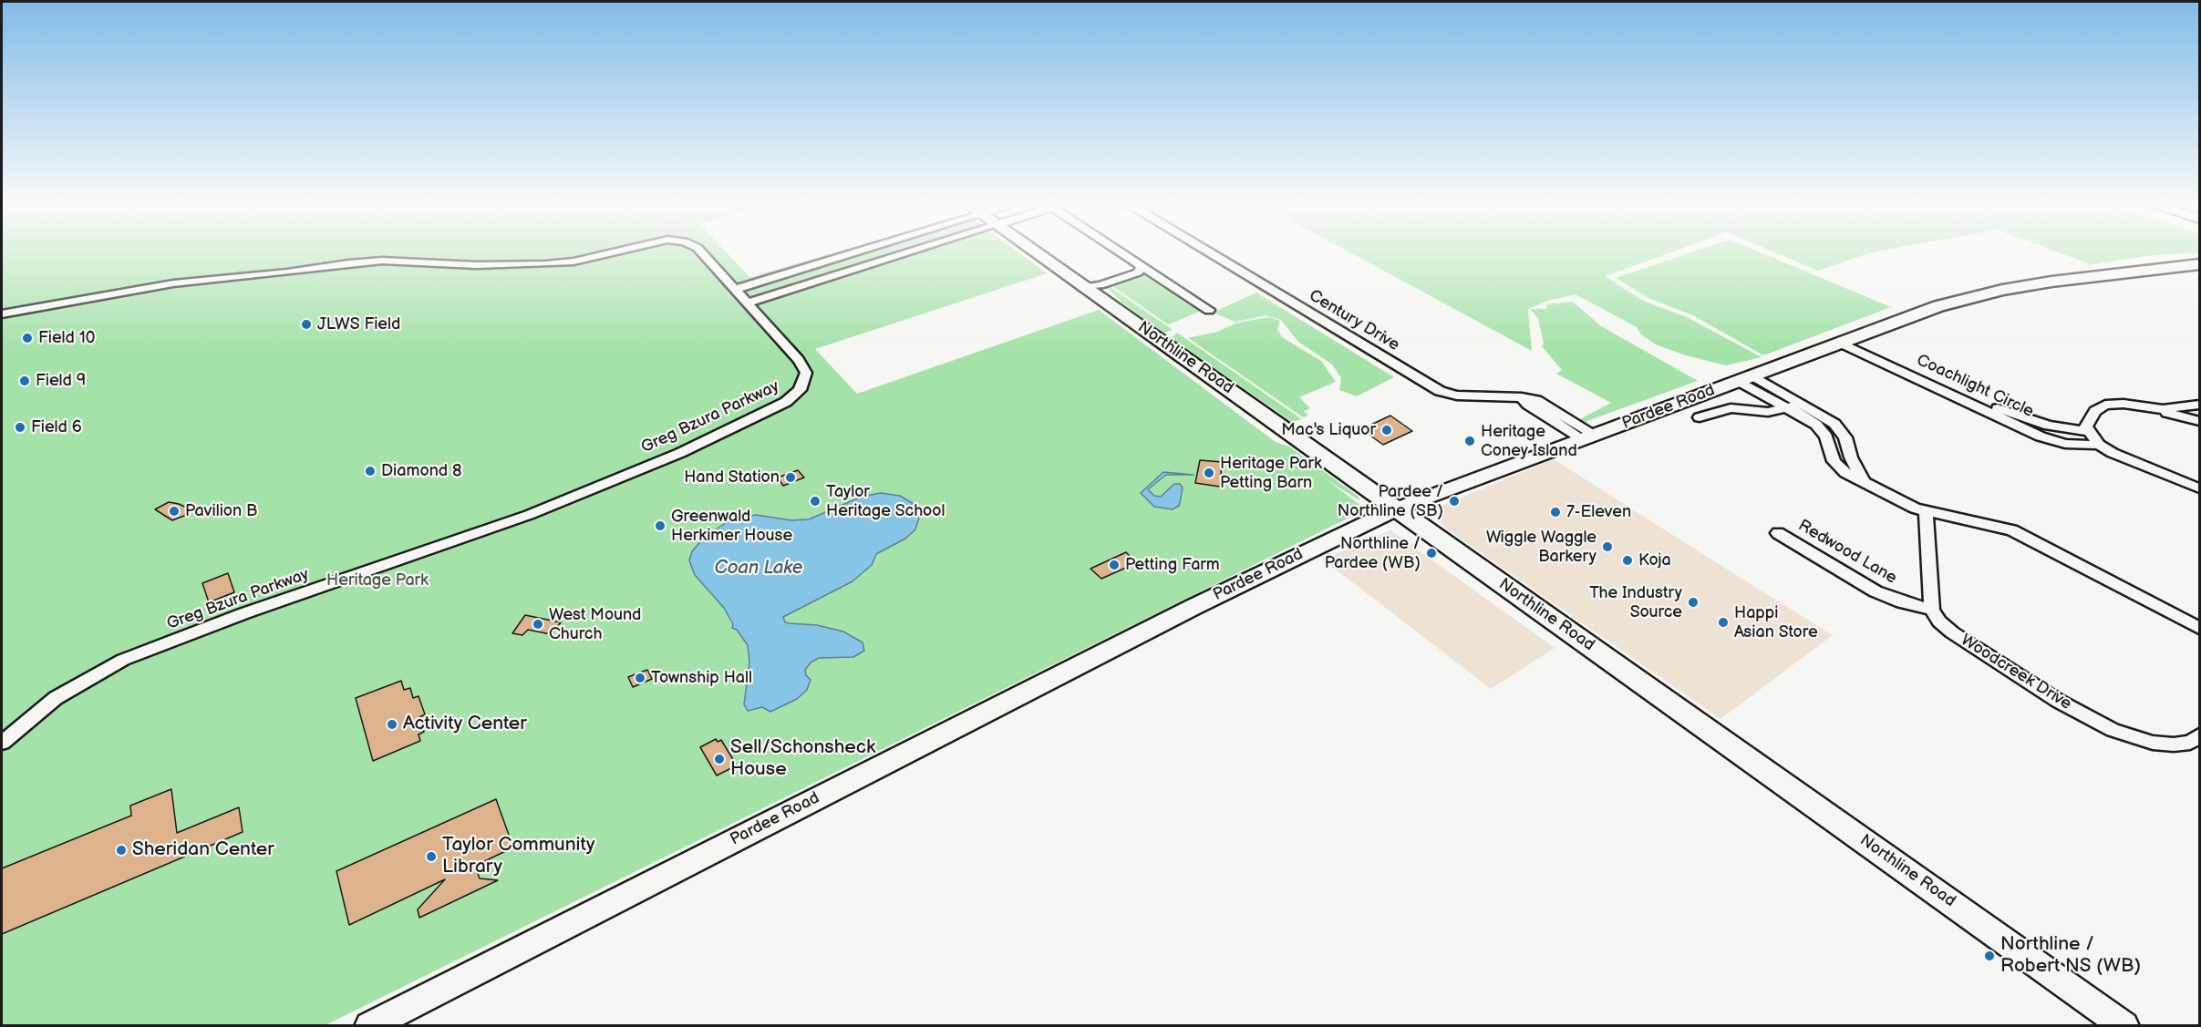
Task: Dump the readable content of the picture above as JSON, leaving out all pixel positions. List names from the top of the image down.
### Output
{
  "streets": {
    "main road": ["Northline Road", "Pardee Road"],
    "street": [
      "Century Drive",
      "Coachlight Circle",
      "Greg Bzura Parkway",
      "Redwood Lane",
      "Woodcreek Drive"
    ]
  },
  "crossings": [
    ["Century Drive", "Pardee Road"],
    ["Northline Road", "Pardee Road"],
    ["Coachlight Circle", "Pardee Road"],
    ["Redwood Lane", "Woodcreek Drive"]
  ],
  "water": ["Coan Lake"],
  "parks": ["Heritage Park"],
  "places": [
    "JLWS Field",
    "Field 10",
    "Field 9",
    "Field 6",
    "Mac's Liquor",
    "Heritage Coney Island",
    "Diamond 8",
    "Heritage Park Petting Barn",
    "Hand Station",
    "Taylor Heritage School",
    "Pardee / Northline (SB)",
    "Pavilion B",
    "7-Eleven",
    "Greenwald Herkimer House",
    "Wiggle Waggle Barkery",
    "Northline / Pardee (WB)",
    "Koja",
    "Petting Farm",
    "The Industry Source",
    "Happi Asian Store",
    "West Mound Church",
    "Township Hall",
    "Activity Center",
    "Sell/Schonsheck House",
    "Sheridan Center",
    "Taylor Community Library",
    "Northline / Robert NS (WB)"
  ]
}
